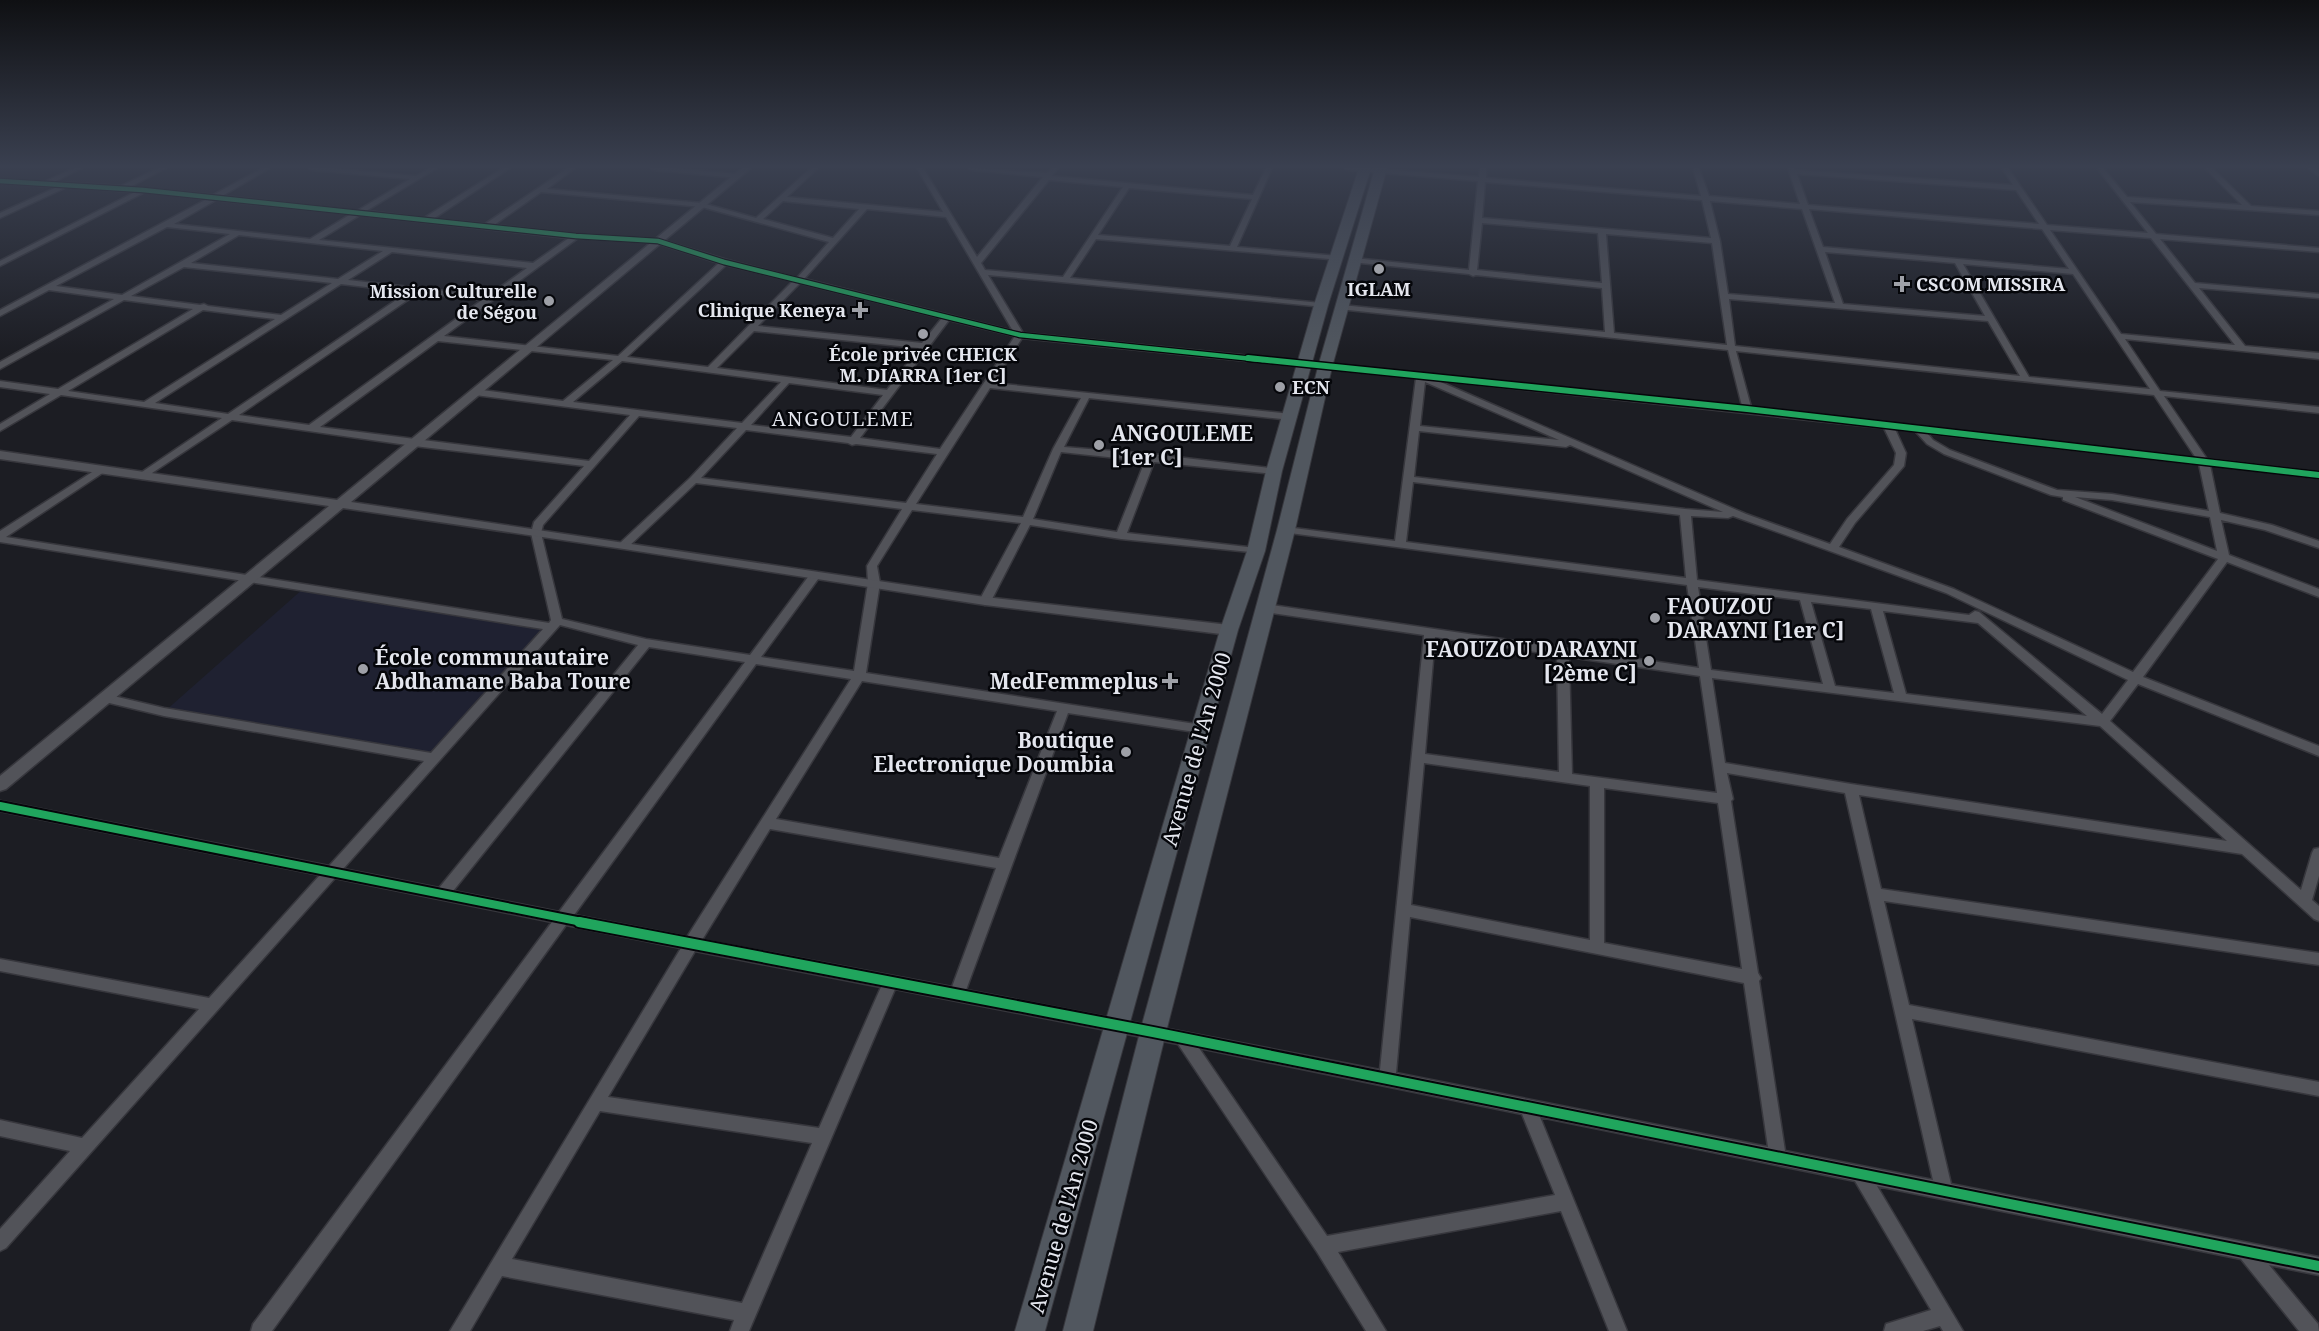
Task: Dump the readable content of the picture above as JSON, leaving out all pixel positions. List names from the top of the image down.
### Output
{
  "streets": {
    "main road": ["Avenue de l'An 2000"]
  },
  "districts": ["ANGOULEME"],
  "places": {
    "other": [
      "IGLAM",
      "Mission Culturelle de Ségou",
      "École privée CHEICK M. DIARRA [1er C]",
      "ECN",
      "ANGOULEME [1er C]",
      "FAOUZOU DARAYNI [1er C]",
      "FAOUZOU DARAYNI [2ème C]",
      "École communautaire Abdhamane Baba Toure",
      "Boutique Electronique Doumbia"
    ],
    "health": ["CSCOM MISSIRA", "Clinique Keneya", "MedFemmeplus"]
  }
}
